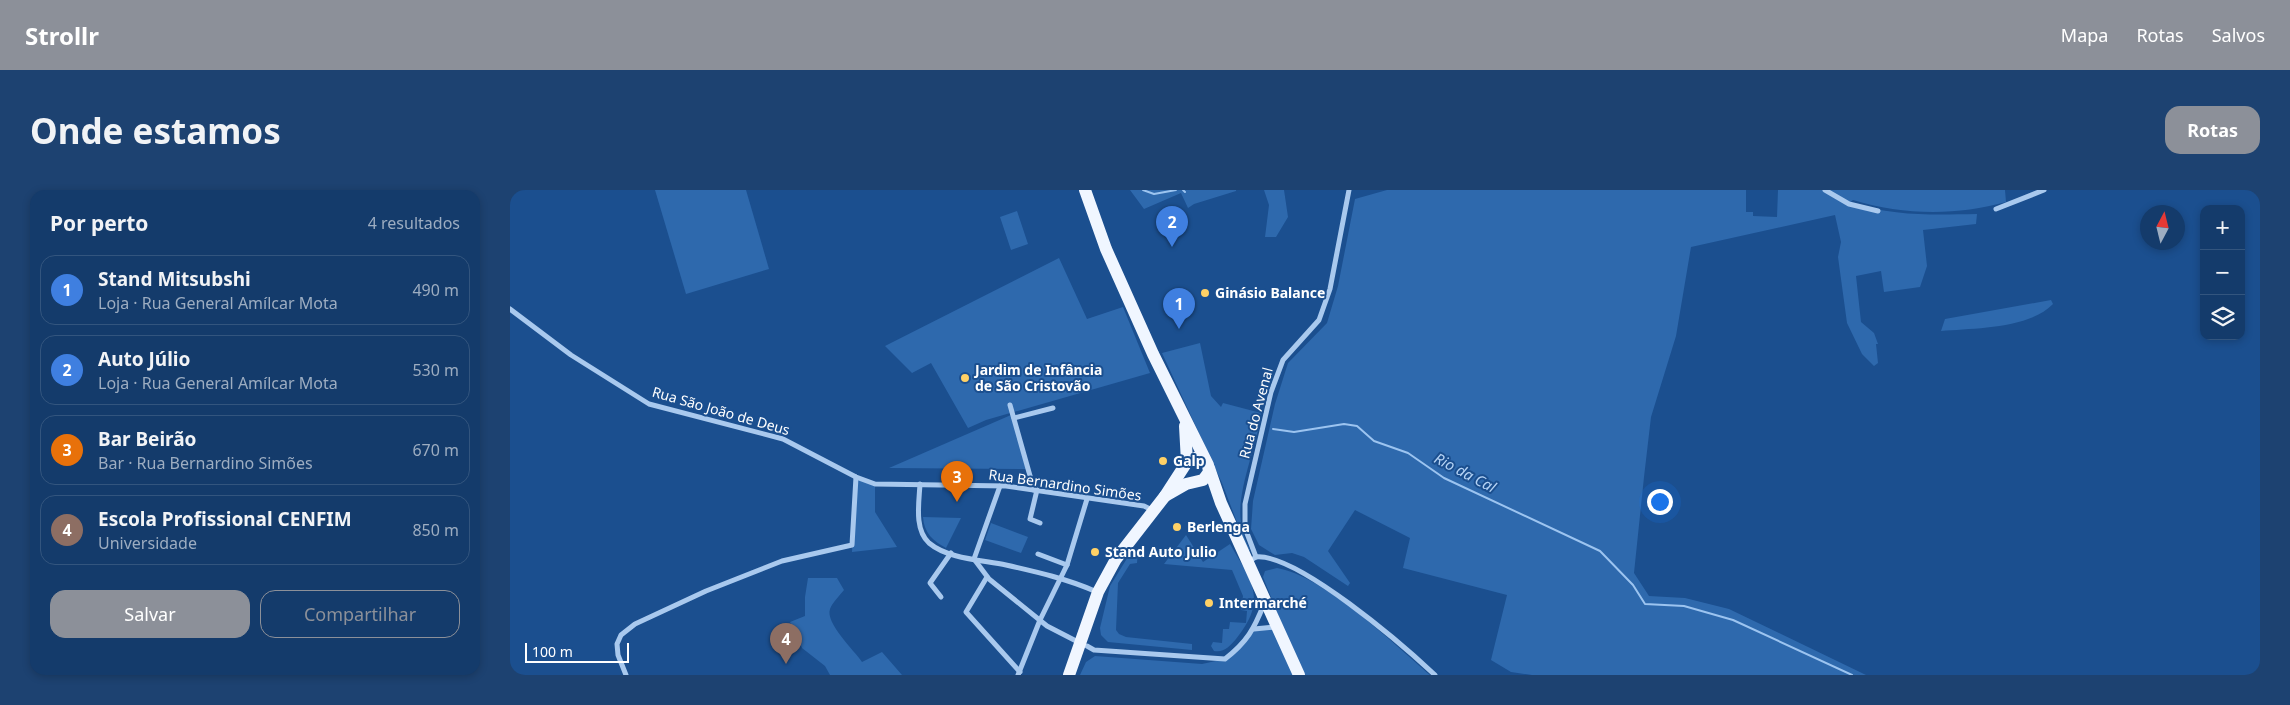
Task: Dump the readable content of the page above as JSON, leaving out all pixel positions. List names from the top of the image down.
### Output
{
  "streets": {
    "street": ["Rua São João de Deus", "Rua do Avenal", "Rua Bernardino Simões"]
  },
  "crossings": [
    ["Rua São João de Deus", "Rua Bernardino Simões"]
  ],
  "water": ["Rio da Cal"],
  "places": [
    "Ginásio Balance",
    "Jardim de Infância de São Cristovão",
    "Galp",
    "Berlenga",
    "Stand Auto Julio",
    "Intermarché"
  ],
  "scale_bar": "100 m",
  "north": "top",
  "page": {
    "header": "Strollr",
    "nav": ["Mapa", "Rotas", "Salvos"],
    "buttons": [
      "Rotas",
      ["Salvar", "Compartilhar"]
    ],
    "title": "Onde estamos",
    "heading": ["Por perto", "4 resultados"],
    "map_buttons": ["+", "−"],
    "pins": [
      "2",
      "1",
      "3",
      "4"
    ],
    "list": [
      {
        "mark": "1",
        "name": "Stand Mitsubshi",
        "note": "Loja · Rua General Amílcar Mota",
        "value": "490 m"
      },
      {
        "mark": "2",
        "name": "Auto Júlio",
        "note": "Loja · Rua General Amílcar Mota",
        "value": "530 m"
      },
      {
        "mark": "3",
        "name": "Bar Beirão",
        "note": "Bar · Rua Bernardino Simões",
        "value": "670 m"
      },
      {
        "mark": "4",
        "name": "Escola Profissional CENFIM",
        "note": "Universidade",
        "value": "850 m"
      }
    ],
    "scale": "100 m"
  }
}
